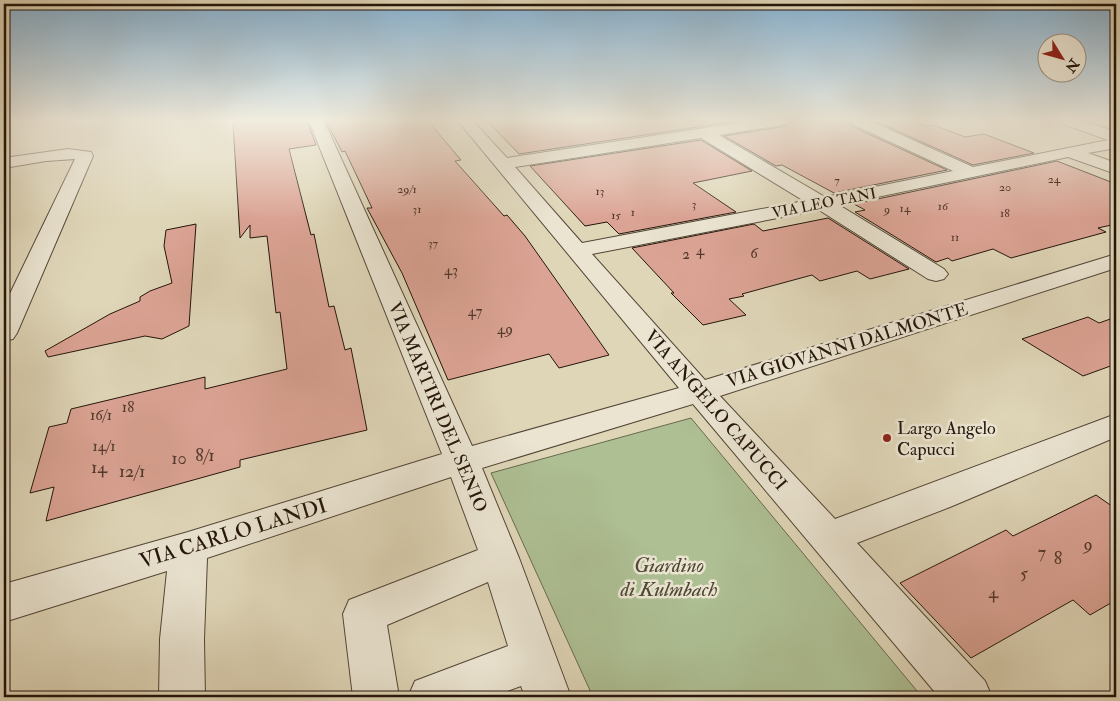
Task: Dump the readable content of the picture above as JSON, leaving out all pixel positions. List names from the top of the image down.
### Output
{
  "streets": {
    "street": [
      "VIA LEO TANI",
      "VIA GIOVANNI DALMONTE",
      "VIA MARTIRI DEL SENIO",
      "VIA ANGELO CAPUCCI",
      "VIA CARLO LANDI"
    ]
  },
  "crossings": [
    ["VIA LEO TANI", "VIA ANGELO CAPUCCI"],
    ["VIA GIOVANNI DALMONTE", "VIA MARTIRI DEL SENIO"],
    ["VIA GIOVANNI DALMONTE", "VIA ANGELO CAPUCCI"],
    ["VIA GIOVANNI DALMONTE", "VIA CARLO LANDI"],
    ["VIA MARTIRI DEL SENIO", "VIA CARLO LANDI"]
  ],
  "parks": ["Giardino di Kulmbach"],
  "places": ["Largo Angelo Capucci"],
  "house_numbers": [
    "24",
    "7",
    "20",
    "29/1",
    "13",
    "3",
    "16",
    "14",
    "31",
    "9",
    "1",
    "18",
    "15",
    "11",
    "37",
    "4",
    "6",
    "2",
    "43",
    "47",
    "49",
    "18",
    "16/1",
    "14/1",
    "8/1",
    "10",
    "14",
    "12/1",
    "9",
    "7",
    "8",
    "5",
    "4"
  ],
  "north": "bottom right"
}
